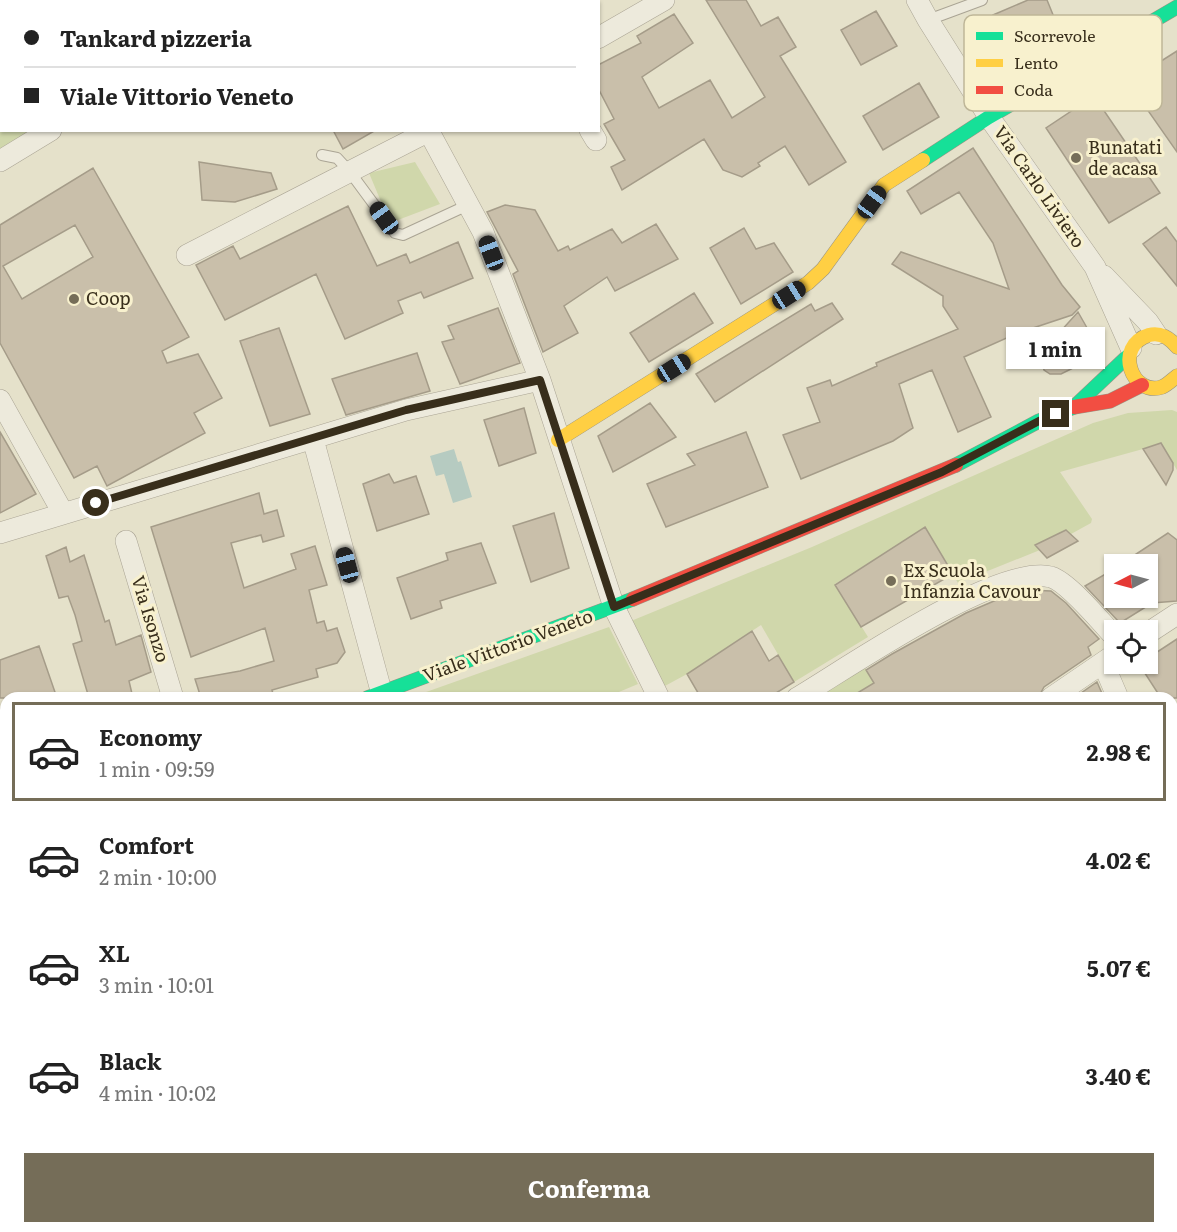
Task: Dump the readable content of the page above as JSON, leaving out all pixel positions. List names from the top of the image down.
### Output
{
  "streets": {
    "main road": ["Viale Vittorio Veneto"],
    "street": ["Via Carlo Liviero", "Via Isonzo"]
  },
  "crossings": [
    ["Via Carlo Liviero", "Viale Vittorio Veneto"]
  ],
  "places": ["Bunatati de acasa", "Coop", "Ex Scuola Infanzia Cavour"],
  "legend": ["Scorrevole", "Lento", "Coda"],
  "north": "left",
  "page": {
    "banner": ["Tankard pizzeria", "Viale Vittorio Veneto"],
    "bubble": "1 min",
    "list": [
      {
        "name": "Economy",
        "note": "1 min · 09:59",
        "value": "2.98 €"
      },
      {
        "name": "Comfort",
        "note": "2 min · 10:00",
        "value": "4.02 €"
      },
      {
        "name": "XL",
        "note": "3 min · 10:01",
        "value": "5.07 €"
      },
      {
        "name": "Black",
        "note": "4 min · 10:02",
        "value": "3.40 €"
      }
    ],
    "buttons": "Conferma"
  }
}
